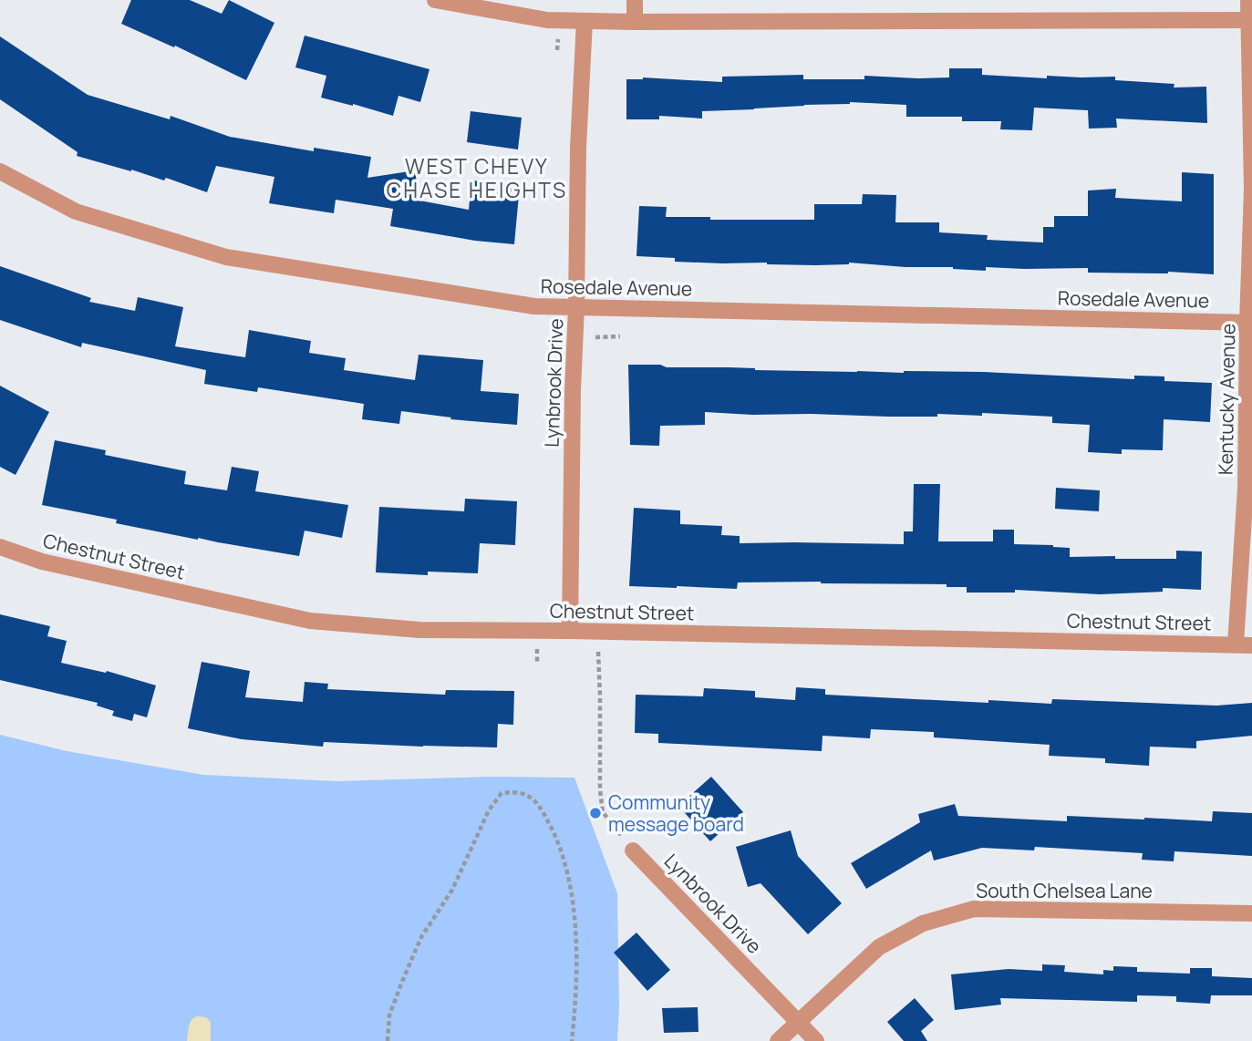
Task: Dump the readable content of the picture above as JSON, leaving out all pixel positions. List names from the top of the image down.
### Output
{
  "streets": {
    "street": [
      "Rosedale Avenue",
      "Lynbrook Drive",
      "Kentucky Avenue",
      "Chestnut Street",
      "South Chelsea Lane"
    ]
  },
  "crossings": [
    ["Rosedale Avenue", "Lynbrook Drive"],
    ["Rosedale Avenue", "Kentucky Avenue"],
    ["Lynbrook Drive", "Chestnut Street"],
    ["Lynbrook Drive", "South Chelsea Lane"],
    ["Kentucky Avenue", "Chestnut Street"]
  ],
  "districts": ["WEST CHEVY CHASE HEIGHTS"],
  "places": ["Community message board"]
}
